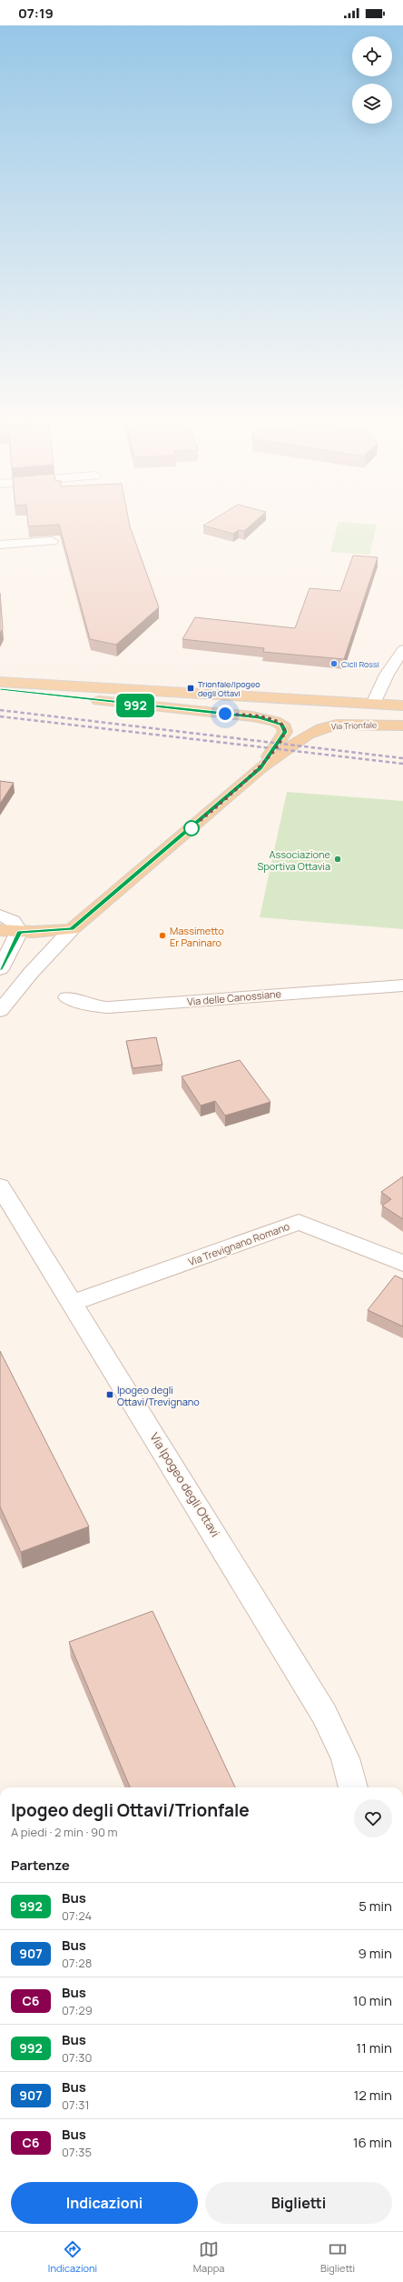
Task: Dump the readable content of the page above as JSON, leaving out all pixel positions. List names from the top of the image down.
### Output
{
  "streets": {
    "main road": ["Via Trionfale"],
    "street": ["Via delle Canossiane", "Via Trevignano Romano", "Via Ipogeo degli Ottavi"]
  },
  "crossings": [
    ["Via Trevignano Romano", "Via Ipogeo degli Ottavi"]
  ],
  "places": {
    "other": ["Cicli Rossi", "Associazione Sportiva Ottavia", "Massimetto Er Paninaro"],
    "transit": ["Trionfale/Ipogeo degli Ottavi", "Ipogeo degli Ottavi/Trevignano"]
  },
  "lines": ["bus line 992"],
  "page": {
    "status": "07:19",
    "on_map": "992",
    "heading": [
      ["Ipogeo degli Ottavi/Trionfale", "A piedi · 2 min · 90 m"],
      "Partenze"
    ],
    "list": [
      {
        "mark": "992",
        "name": "Bus",
        "note": "07:24",
        "value": "5 min"
      },
      {
        "mark": "907",
        "name": "Bus",
        "note": "07:28",
        "value": "9 min"
      },
      {
        "mark": "C6",
        "name": "Bus",
        "note": "07:29",
        "value": "10 min"
      },
      {
        "mark": "992",
        "name": "Bus",
        "note": "07:30",
        "value": "11 min"
      },
      {
        "mark": "907",
        "name": "Bus",
        "note": "07:31",
        "value": "12 min"
      },
      {
        "mark": "C6",
        "name": "Bus",
        "note": "07:35",
        "value": "16 min"
      }
    ],
    "buttons": ["Indicazioni", "Biglietti"],
    "tabs": ["Indicazioni", "Mappa", "Biglietti"]
  }
}
